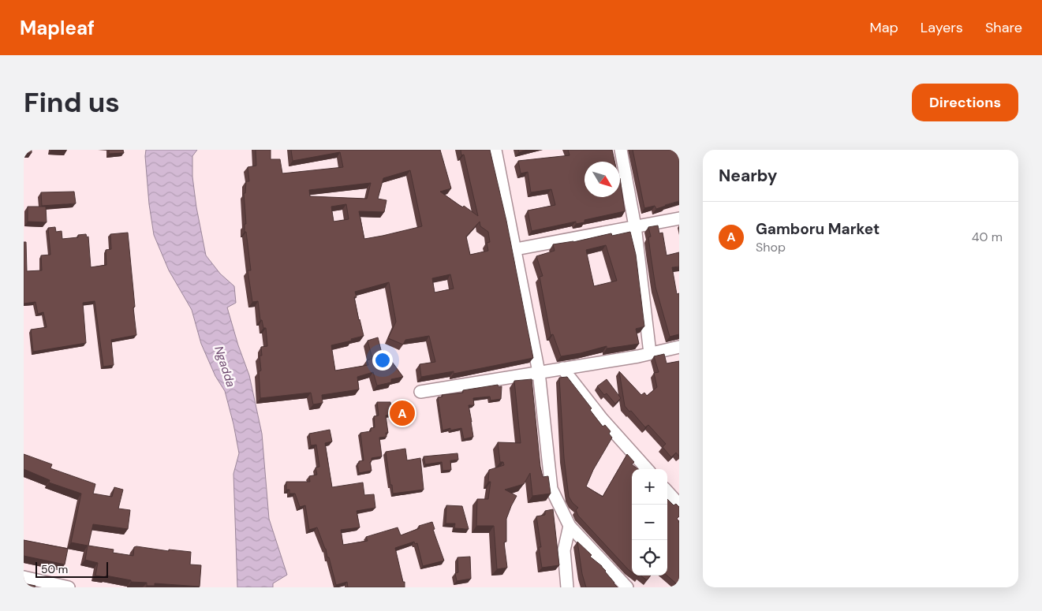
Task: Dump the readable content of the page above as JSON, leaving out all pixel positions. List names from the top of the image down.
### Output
{
  "water": ["Ngadda"],
  "scale_bar": "50 m",
  "north": "bottom right",
  "page": {
    "header": "Mapleaf",
    "nav": ["Map", "Layers", "Share"],
    "buttons": "Directions",
    "title": "Find us",
    "heading": "Nearby",
    "list": [
      {
        "mark": "A",
        "name": "Gamboru Market",
        "note": "Shop",
        "value": "40 m"
      }
    ],
    "pins": "A",
    "map_buttons": ["+", "−"],
    "scale": "50 m"
  }
}
